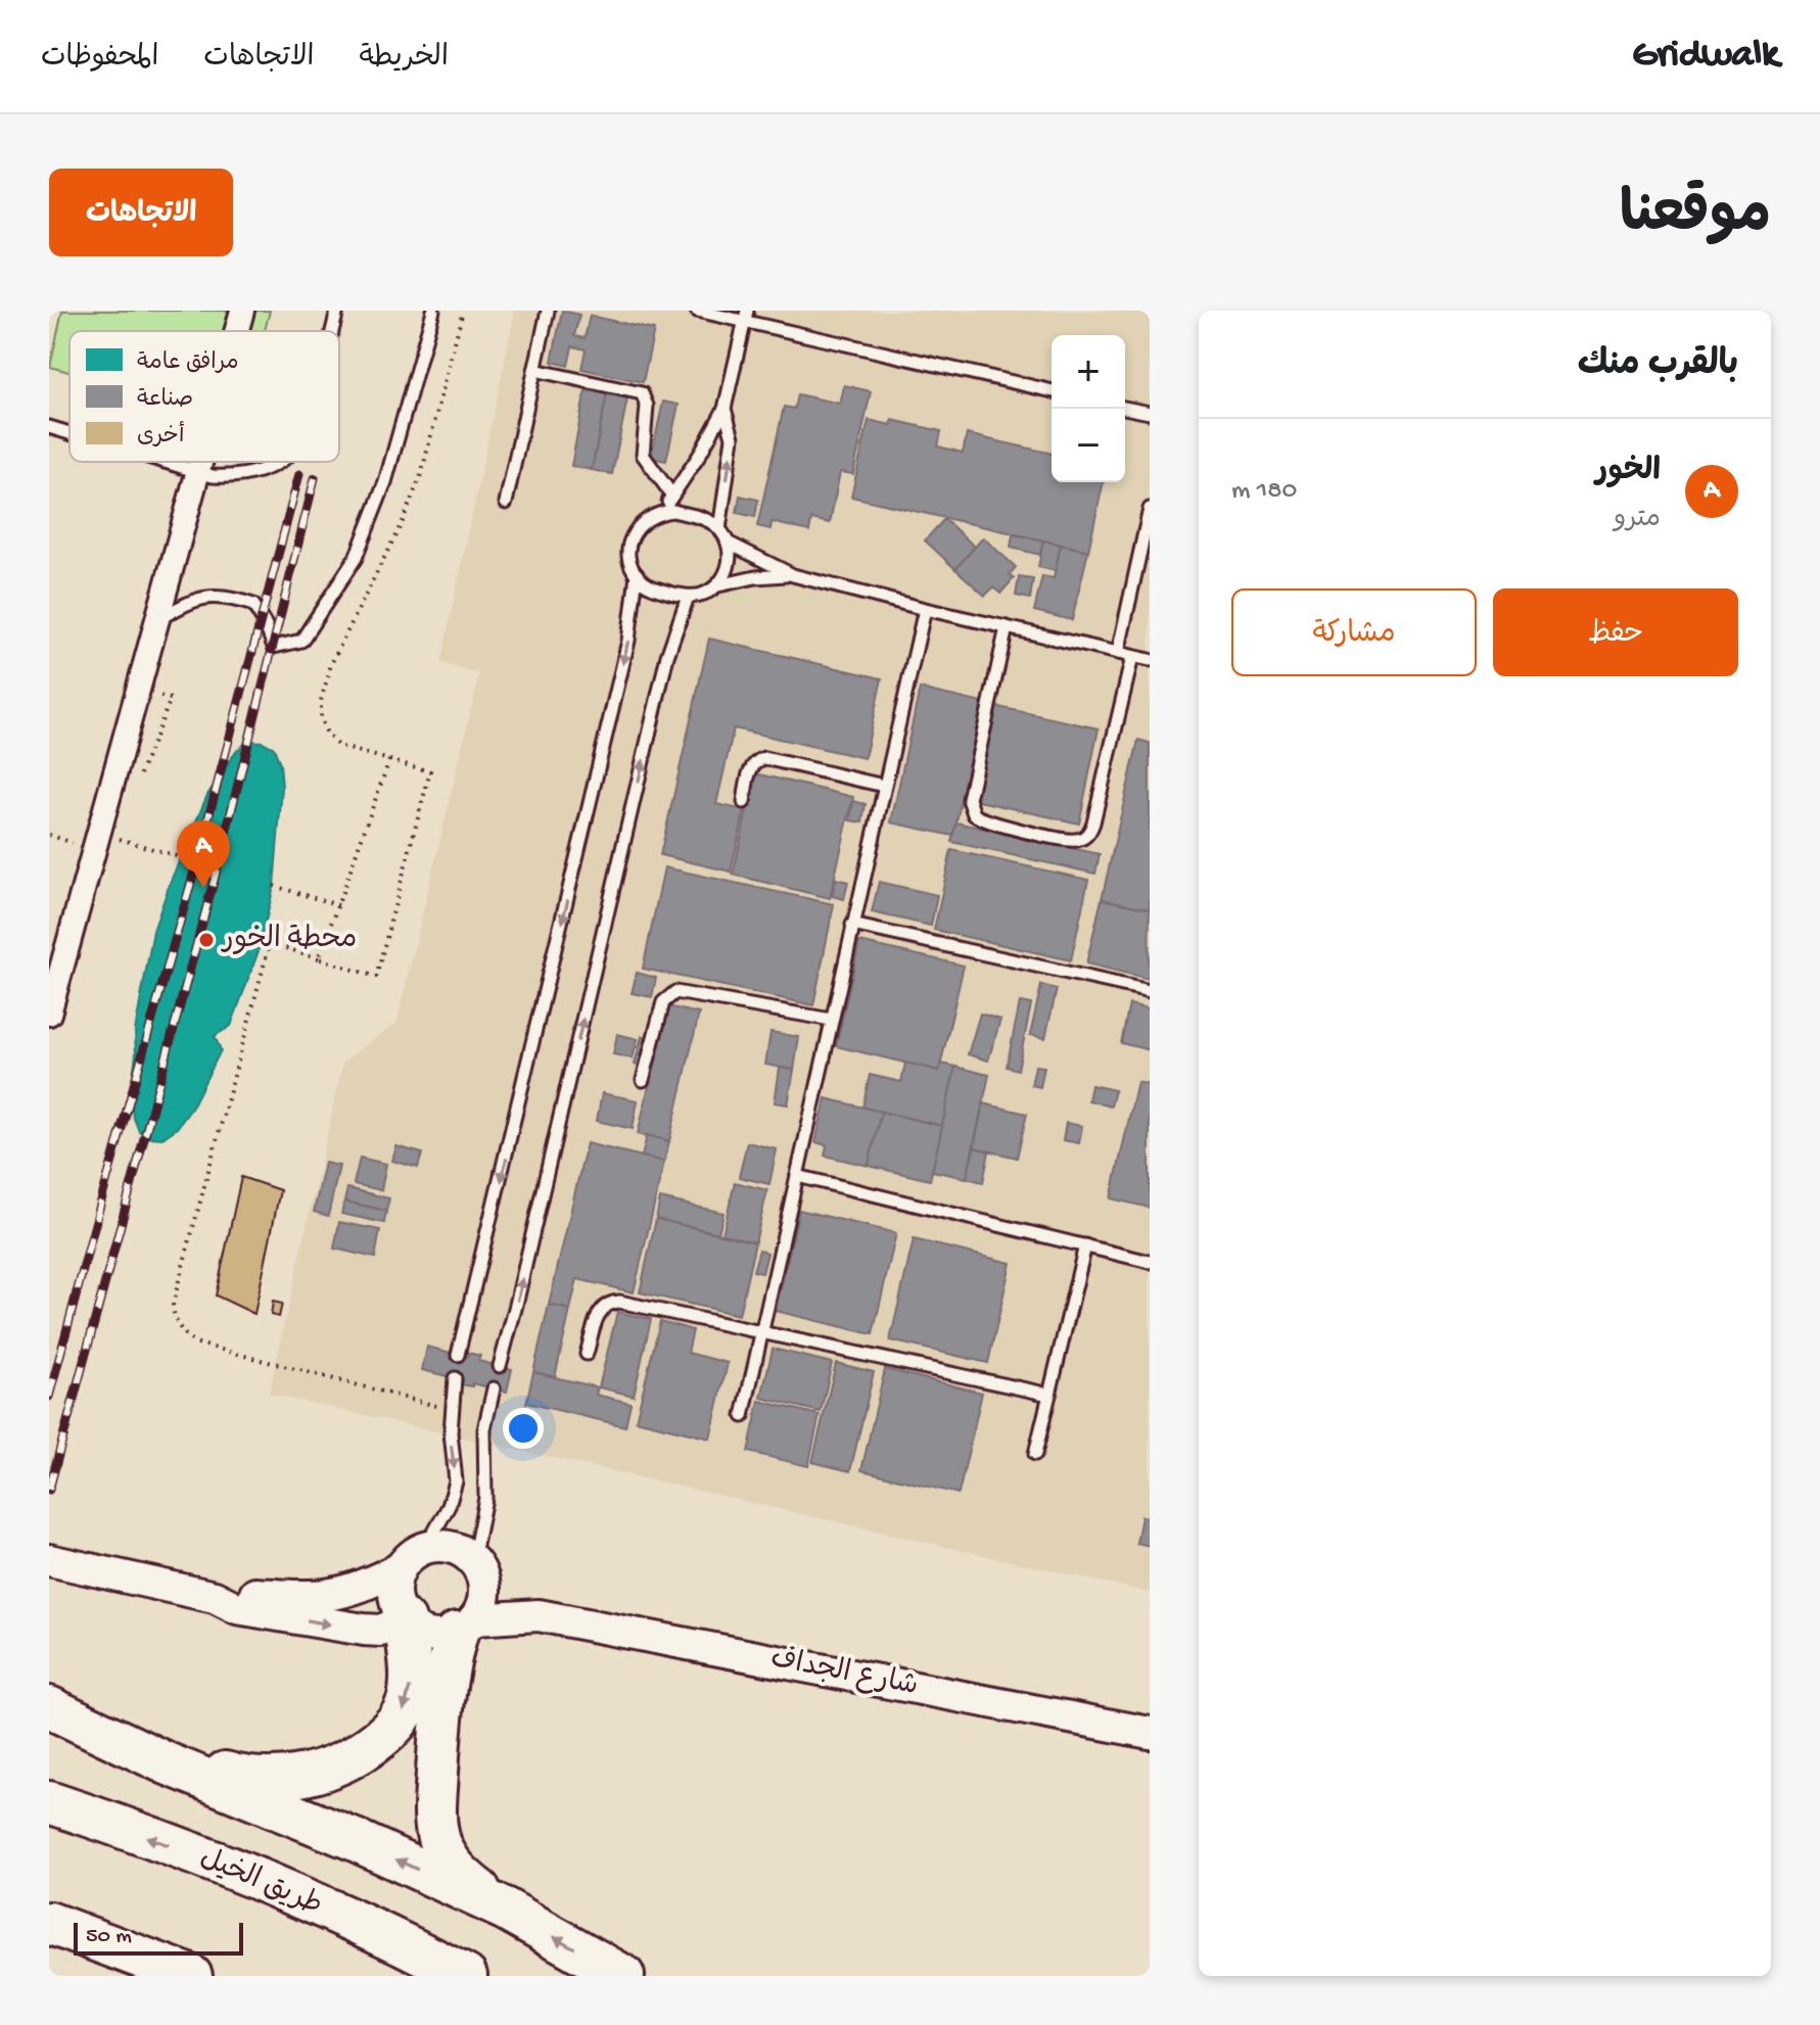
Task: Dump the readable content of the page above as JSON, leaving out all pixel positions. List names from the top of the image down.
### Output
{
  "streets": {
    "highway": ["طريق الخيل"],
    "street": ["شارع الجداف"]
  },
  "places": ["محطة الخور"],
  "legend": ["مرافق عامة", "صناعة", "أخرى"],
  "scale_bar": "50 m",
  "page": {
    "header": "Gridwalk",
    "nav": ["الخريطة", "الاتجاهات", "المحفوظات"],
    "title": "موقعنا",
    "buttons": [
      "الاتجاهات",
      ["حفظ", "مشاركة"]
    ],
    "heading": "بالقرب منك",
    "map_buttons": ["+", "−"],
    "list": [
      {
        "mark": "A",
        "name": "الخور",
        "note": "مترو",
        "value": "180 m"
      }
    ],
    "pins": "A",
    "scale": "50 m"
  }
}
